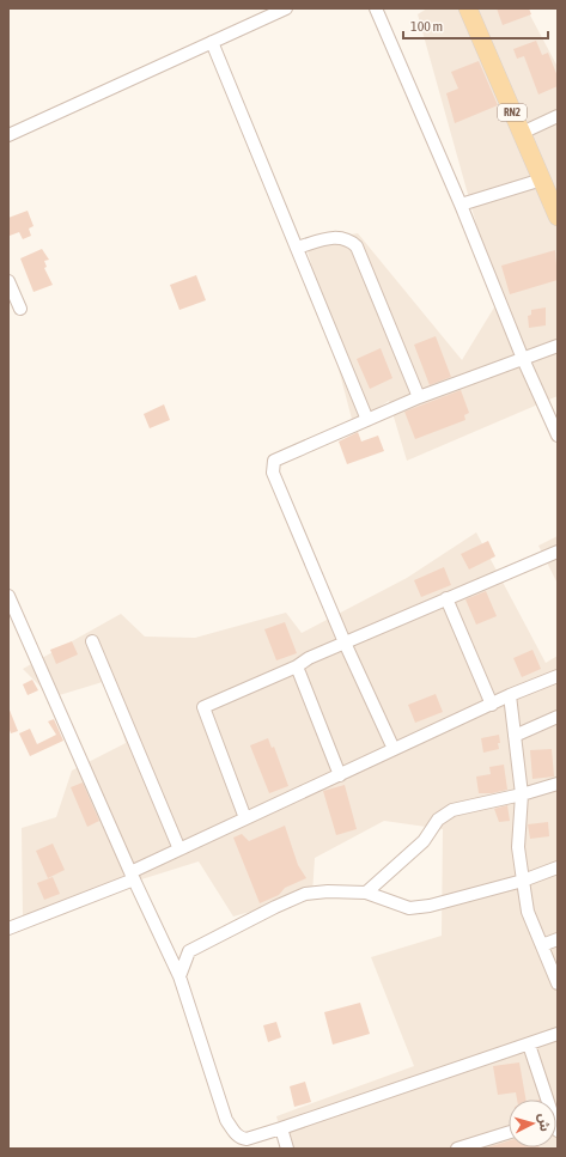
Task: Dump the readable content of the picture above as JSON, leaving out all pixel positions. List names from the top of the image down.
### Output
{
  "streets": {
    "main road": ["RN2"]
  },
  "scale_bar": "100 m",
  "north": "right"
}
